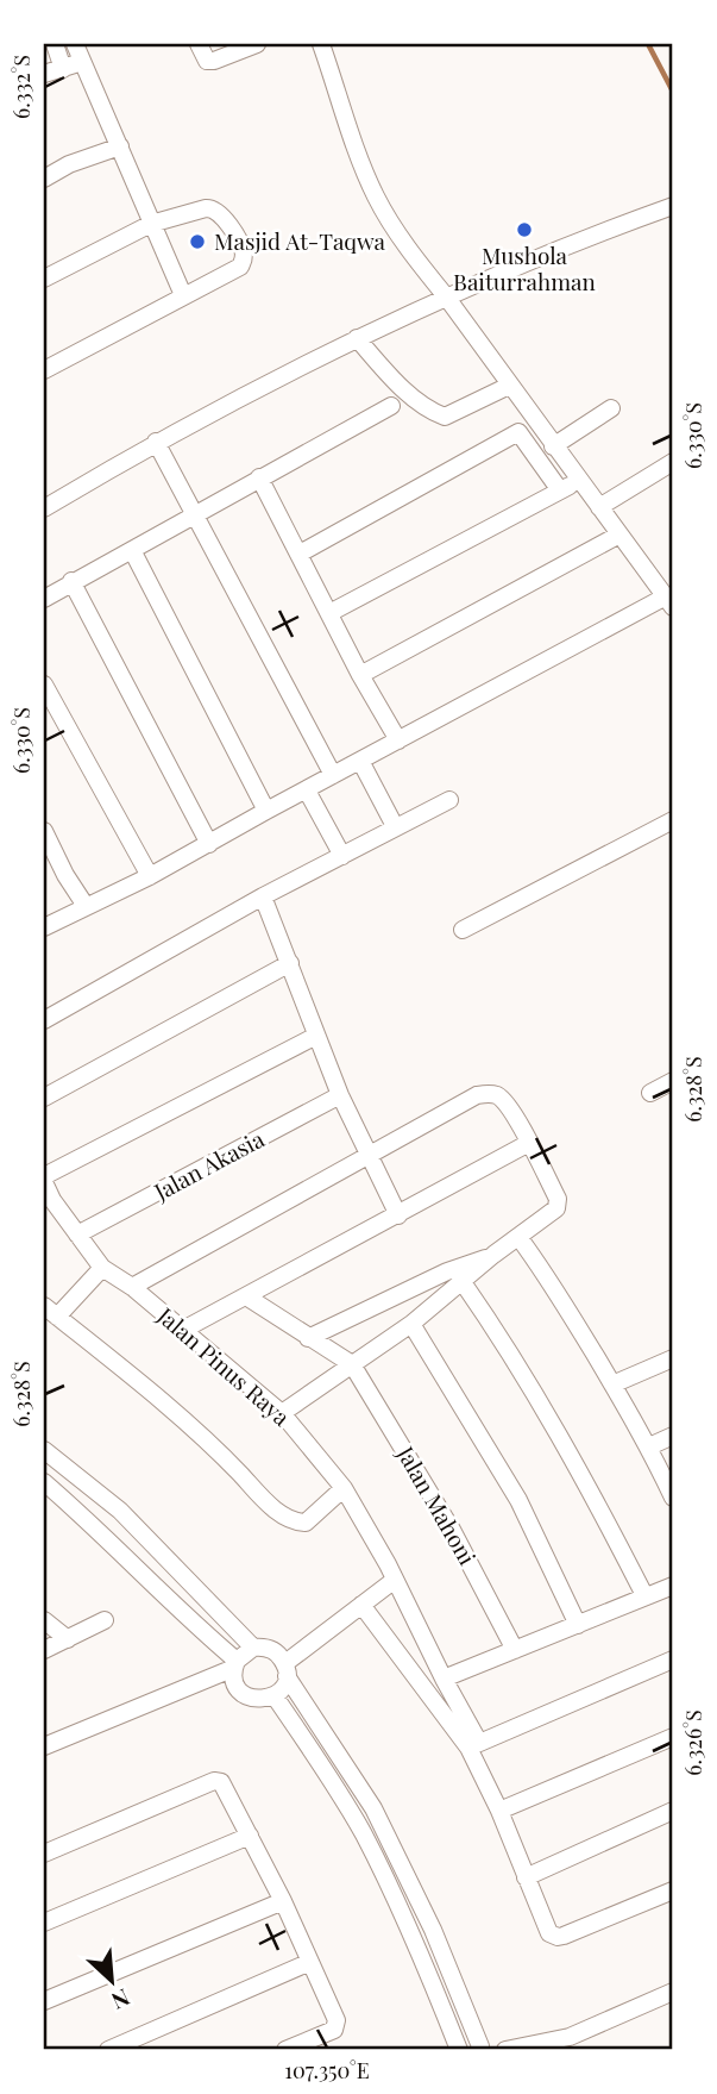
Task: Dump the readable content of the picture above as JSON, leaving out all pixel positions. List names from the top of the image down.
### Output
{
  "streets": {
    "street": ["Jalan Akasia", "Jalan Pinus Raya", "Jalan Mahoni"]
  },
  "crossings": [
    ["Jalan Akasia", "Jalan Pinus Raya"]
  ],
  "places": ["Mushola Baiturrahman", "Masjid At-Taqwa"],
  "north": "bottom right",
  "coordinates": [
    "6.332°S",
    "6.330°S",
    "6.328°S",
    "6.326°S",
    "107.350°E"
  ]
}
